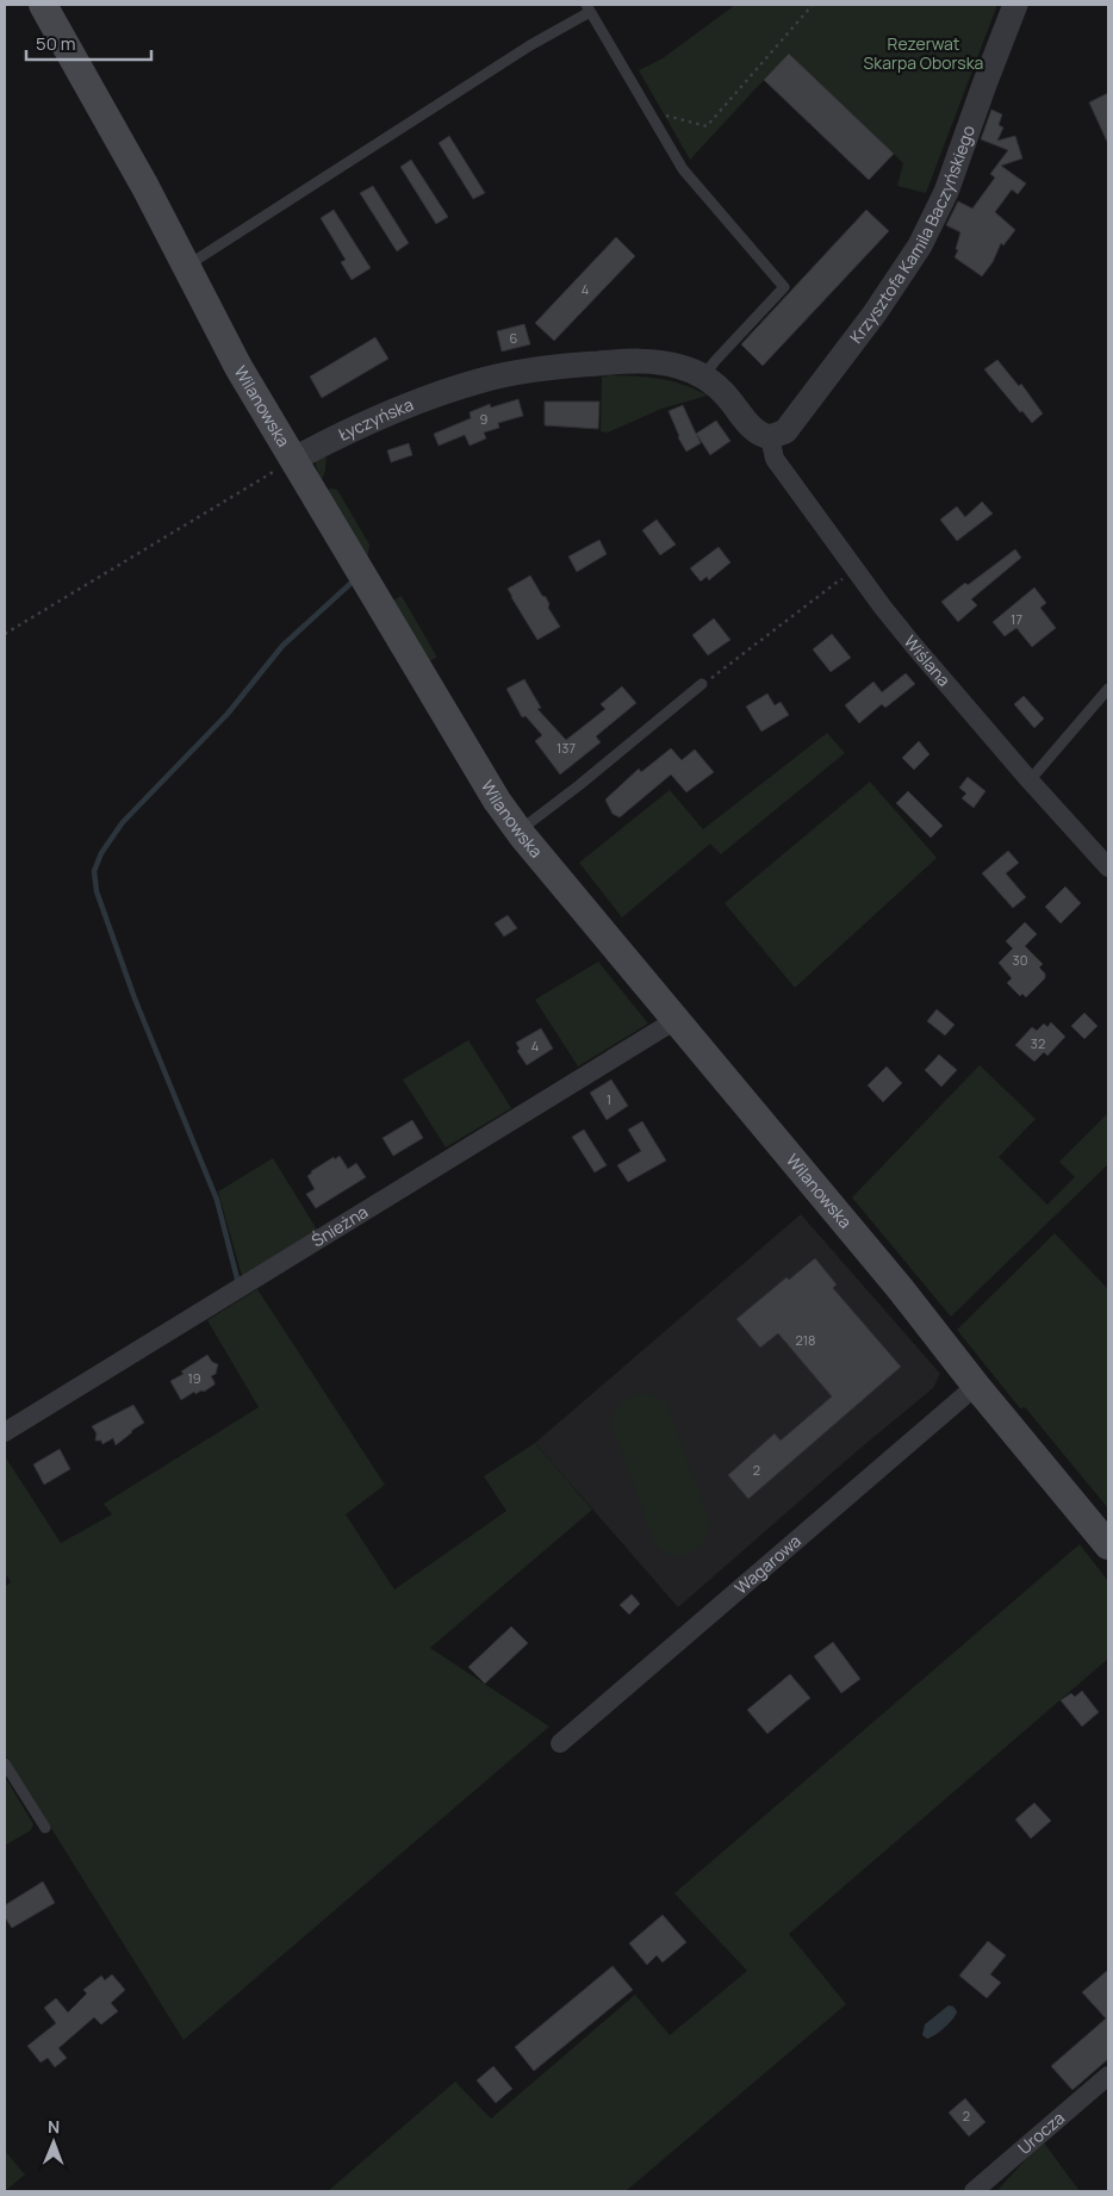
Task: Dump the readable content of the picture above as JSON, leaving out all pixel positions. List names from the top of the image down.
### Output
{
  "streets": {
    "main road": ["Wilanowska"],
    "street": [
      "Krzysztofa Kamila Baczyńskiego",
      "Łyczyńska",
      "Wiślana",
      "Śnieżna",
      "Wagarowa",
      "Urocza"
    ]
  },
  "crossings": [
    ["Krzysztofa Kamila Baczyńskiego", "Łyczyńska"],
    ["Krzysztofa Kamila Baczyńskiego", "Wiślana"],
    ["Wilanowska", "Łyczyńska"],
    ["Wilanowska", "Śnieżna"],
    ["Wilanowska", "Wagarowa"],
    ["Łyczyńska", "Wiślana"]
  ],
  "parks": ["Rezerwat Skarpa Oborska"],
  "house_numbers": [
    "4",
    "6",
    "9",
    "17",
    "137",
    "30",
    "32",
    "4",
    "1",
    "218",
    "19",
    "2",
    "2"
  ],
  "scale_bar": "50 m",
  "north": "top"
}
